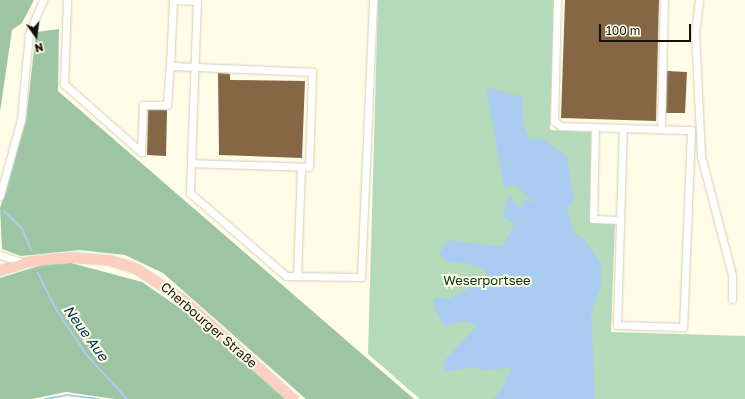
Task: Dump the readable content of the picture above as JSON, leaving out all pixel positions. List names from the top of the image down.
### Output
{
  "streets": {
    "main road": ["Cherbourger Straße"]
  },
  "water": ["Neue Aue"],
  "parks": ["Weserportsee"],
  "scale_bar": "100 m",
  "north": "bottom"
}
